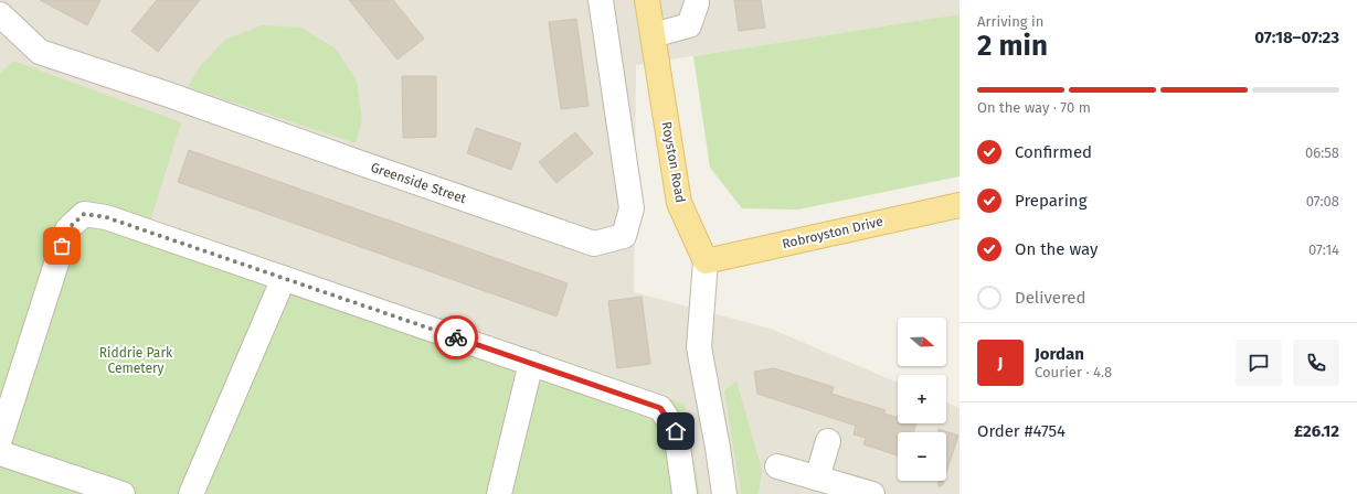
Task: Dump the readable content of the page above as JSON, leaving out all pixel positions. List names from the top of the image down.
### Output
{
  "streets": {
    "main road": ["Royston Road", "Robroyston Drive"],
    "street": ["Greenside Street"]
  },
  "crossings": [
    ["Royston Road", "Robroyston Drive"]
  ],
  "parks": ["Riddrie Park Cemetery"],
  "north": "right",
  "page": {
    "heading": ["2 min", "Arriving in", "07:18–07:23"],
    "panel": [
      "Jordan",
      "Courier · 4.8",
      "Order #4754",
      "£26.12"
    ],
    "bar": "On the way · 70 m",
    "list": [
      ["Confirmed", "06:58"],
      ["Preparing", "07:08"],
      ["On the way", "07:14"],
      "Delivered"
    ],
    "map_buttons": ["+", "−"],
    "round": "J"
  }
}
